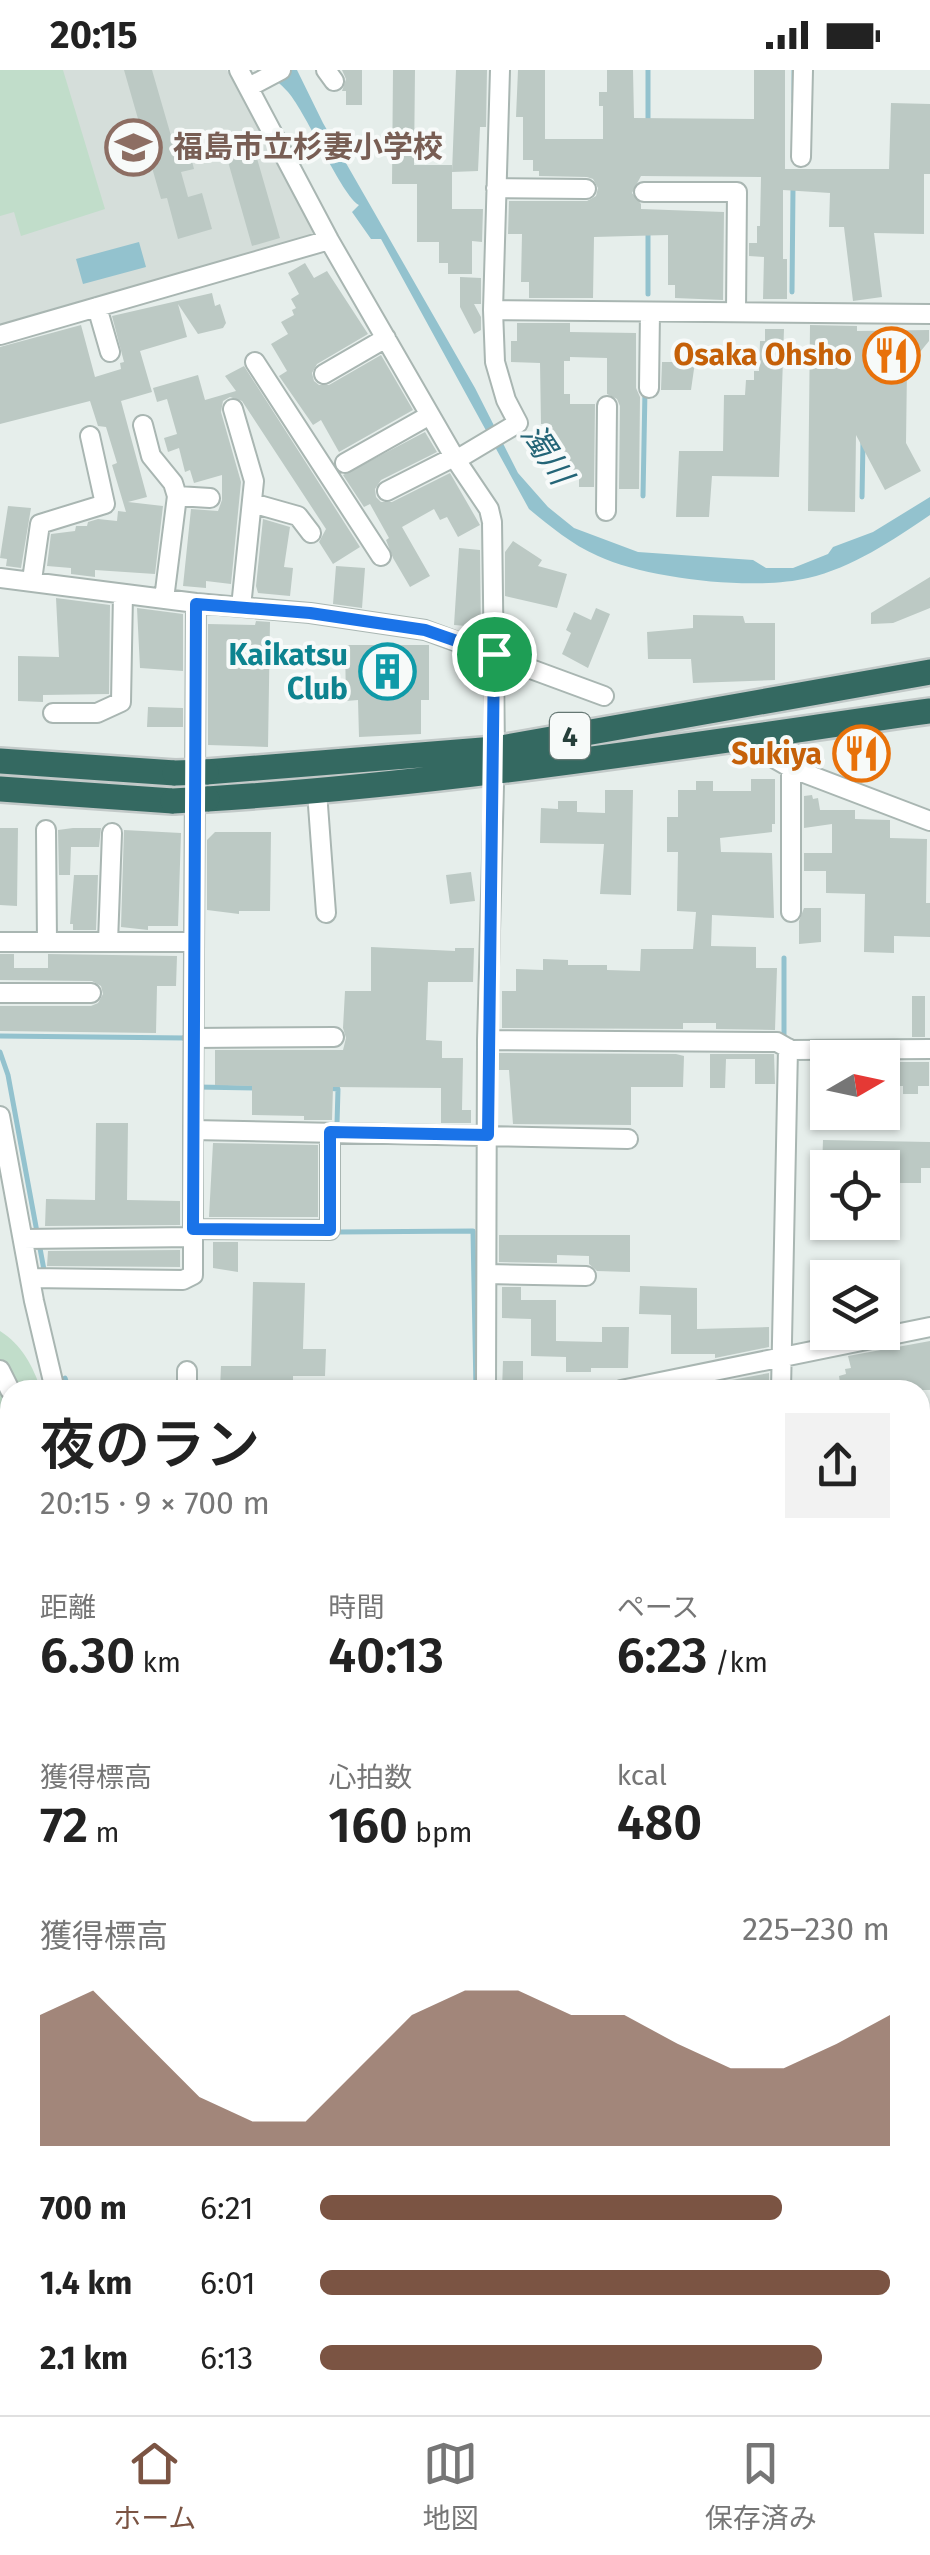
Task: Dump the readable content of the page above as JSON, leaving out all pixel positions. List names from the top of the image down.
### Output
{
  "streets": {
    "highway": ["4"]
  },
  "water": ["濁川"],
  "places": {
    "school or university": ["福島市立杉妻小学校"],
    "restaurant": ["Osaka Ohsho", "Sukiya"],
    "building": ["Kaikatsu Club"]
  },
  "north": "right",
  "page": {
    "status": "20:15",
    "heading": ["夜のラン", "20:15 · 9 × 700 m"],
    "stats": [
      ["距離", "6.30 km"],
      ["時間", "40:13"],
      ["ペース", "6:23 /km"],
      ["獲得標高", "72 m"],
      ["心拍数", "160 bpm"],
      ["kcal", "480"]
    ],
    "chart": ["獲得標高", "225–230 m"],
    "list": [
      {
        "name": "700 m",
        "note": "6:21"
      },
      {
        "name": "1.4 km",
        "note": "6:01"
      },
      {
        "name": "2.1 km",
        "note": "6:13"
      }
    ],
    "tabs": ["ホーム", "地図", "保存済み"]
  }
}
